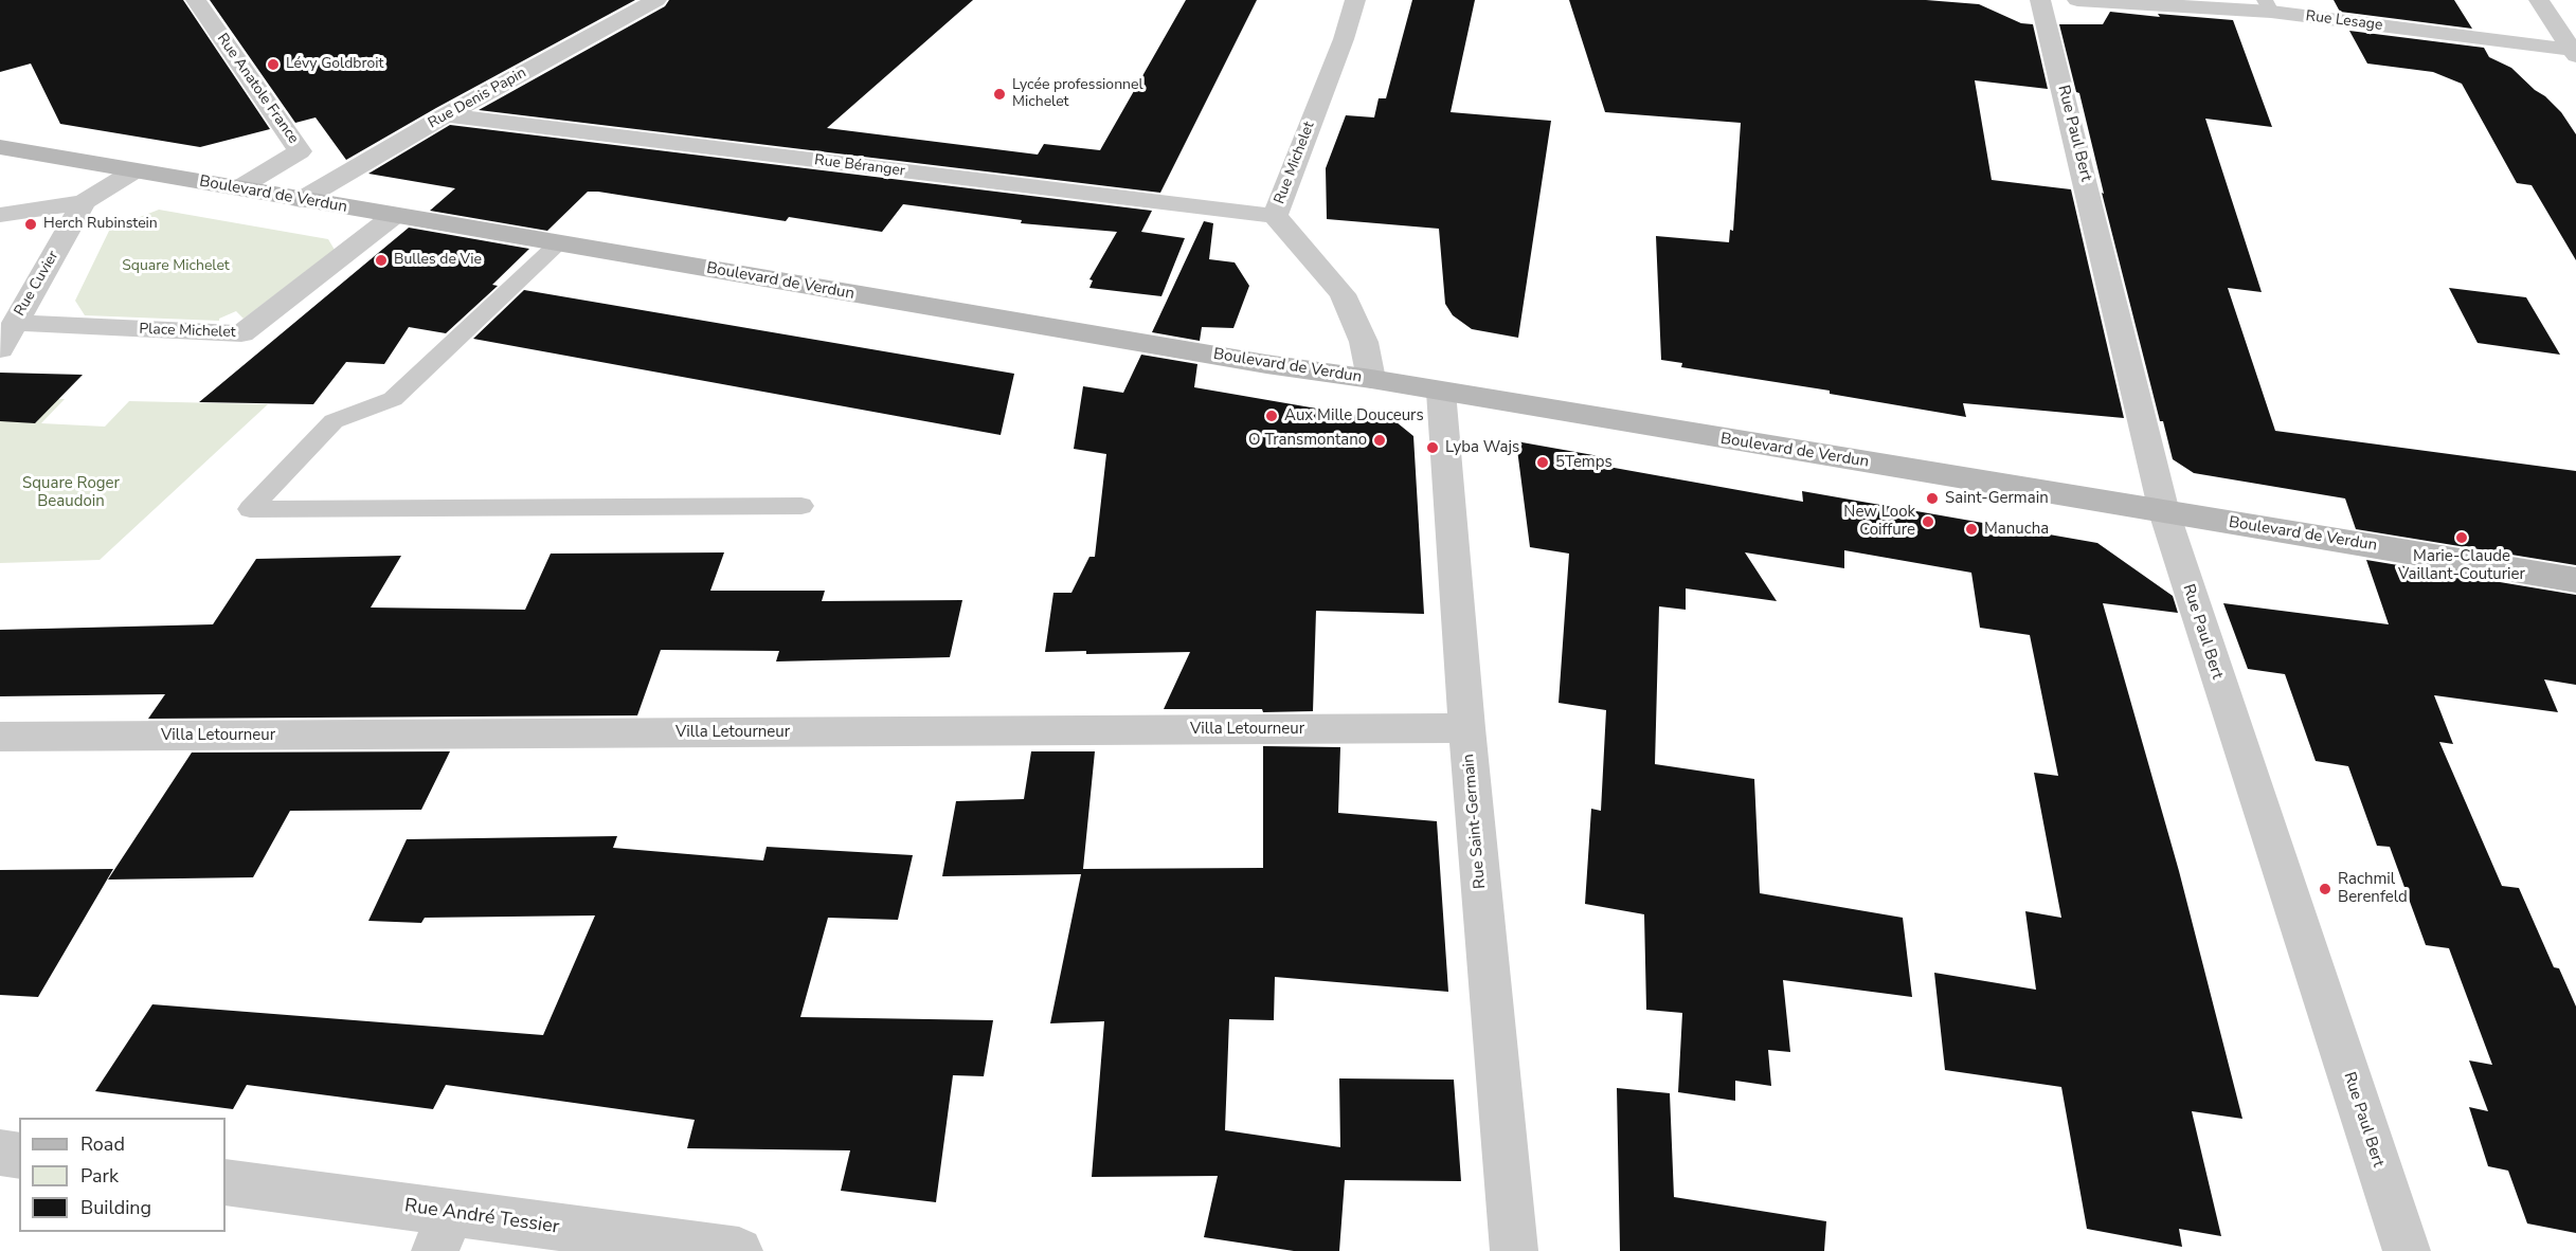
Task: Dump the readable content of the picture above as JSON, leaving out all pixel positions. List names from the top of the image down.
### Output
{
  "streets": {
    "street": [
      "Rue Lesage",
      "Rue Anatole France",
      "Rue Denis Papin",
      "Rue Paul Bert",
      "Rue Michelet",
      "Rue Béranger",
      "Boulevard de Verdun",
      "Rue Cuvier",
      "Place Michelet",
      "Villa Letourneur",
      "Rue Saint-Germain",
      "Rue André Tessier"
    ]
  },
  "crossings": [
    ["Rue Anatole France", "Boulevard de Verdun"],
    ["Rue Denis Papin", "Rue Béranger"],
    ["Rue Denis Papin", "Boulevard de Verdun"],
    ["Rue Paul Bert", "Boulevard de Verdun"],
    ["Rue Michelet", "Rue Béranger"],
    ["Rue Michelet", "Boulevard de Verdun"],
    ["Boulevard de Verdun", "Rue Cuvier"],
    ["Boulevard de Verdun", "Place Michelet"],
    ["Boulevard de Verdun", "Rue Saint-Germain"],
    ["Rue Cuvier", "Place Michelet"],
    ["Villa Letourneur", "Rue Saint-Germain"]
  ],
  "parks": ["Square Michelet", "Square Roger Beaudoin"],
  "places": [
    "Lévy Goldbroit",
    "Lycée professionnel Michelet",
    "Herch Rubinstein",
    "Bulles de Vie",
    "Aux Mille Douceurs",
    "O Transmontano",
    "Lyba Wajs",
    "5Temps",
    "Saint-Germain",
    "New Look Coiffure",
    "Manucha",
    "Marie-Claude Vaillant-Couturier",
    "Rachmil Berenfeld"
  ],
  "legend": ["Road", "Park", "Building"]
}
